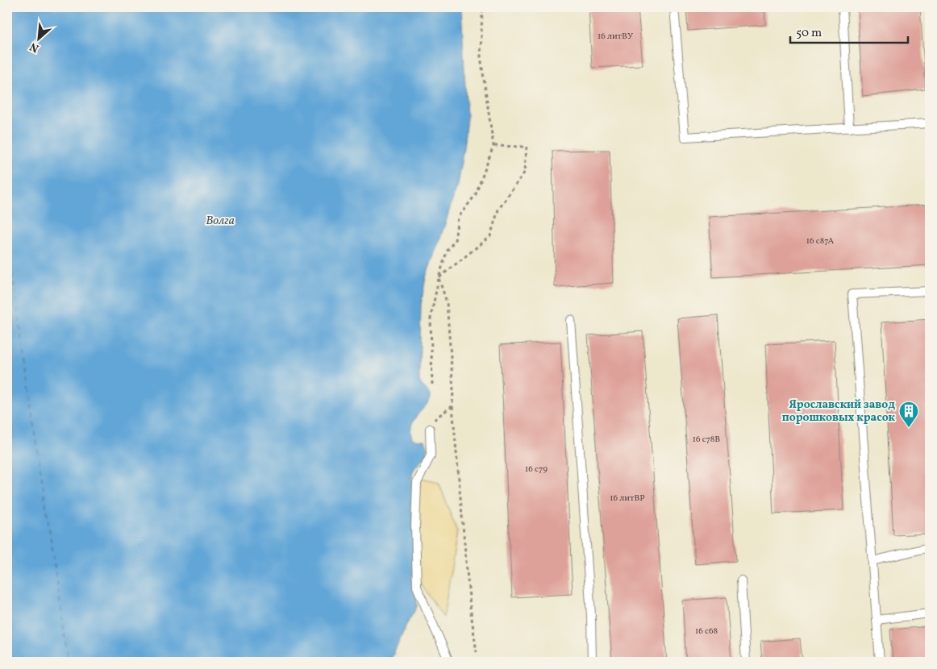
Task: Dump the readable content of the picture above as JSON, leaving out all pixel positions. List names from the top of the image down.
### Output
{
  "water": ["Волга"],
  "places": {
    "building": ["Ярославский завод порошковых красок"]
  },
  "house_numbers": [
    "16 литВУ",
    "16 с87А",
    "16 с78В",
    "16 с79",
    "16 литВР",
    "16 с68"
  ],
  "scale_bar": "50 m",
  "north": "bottom left"
}
